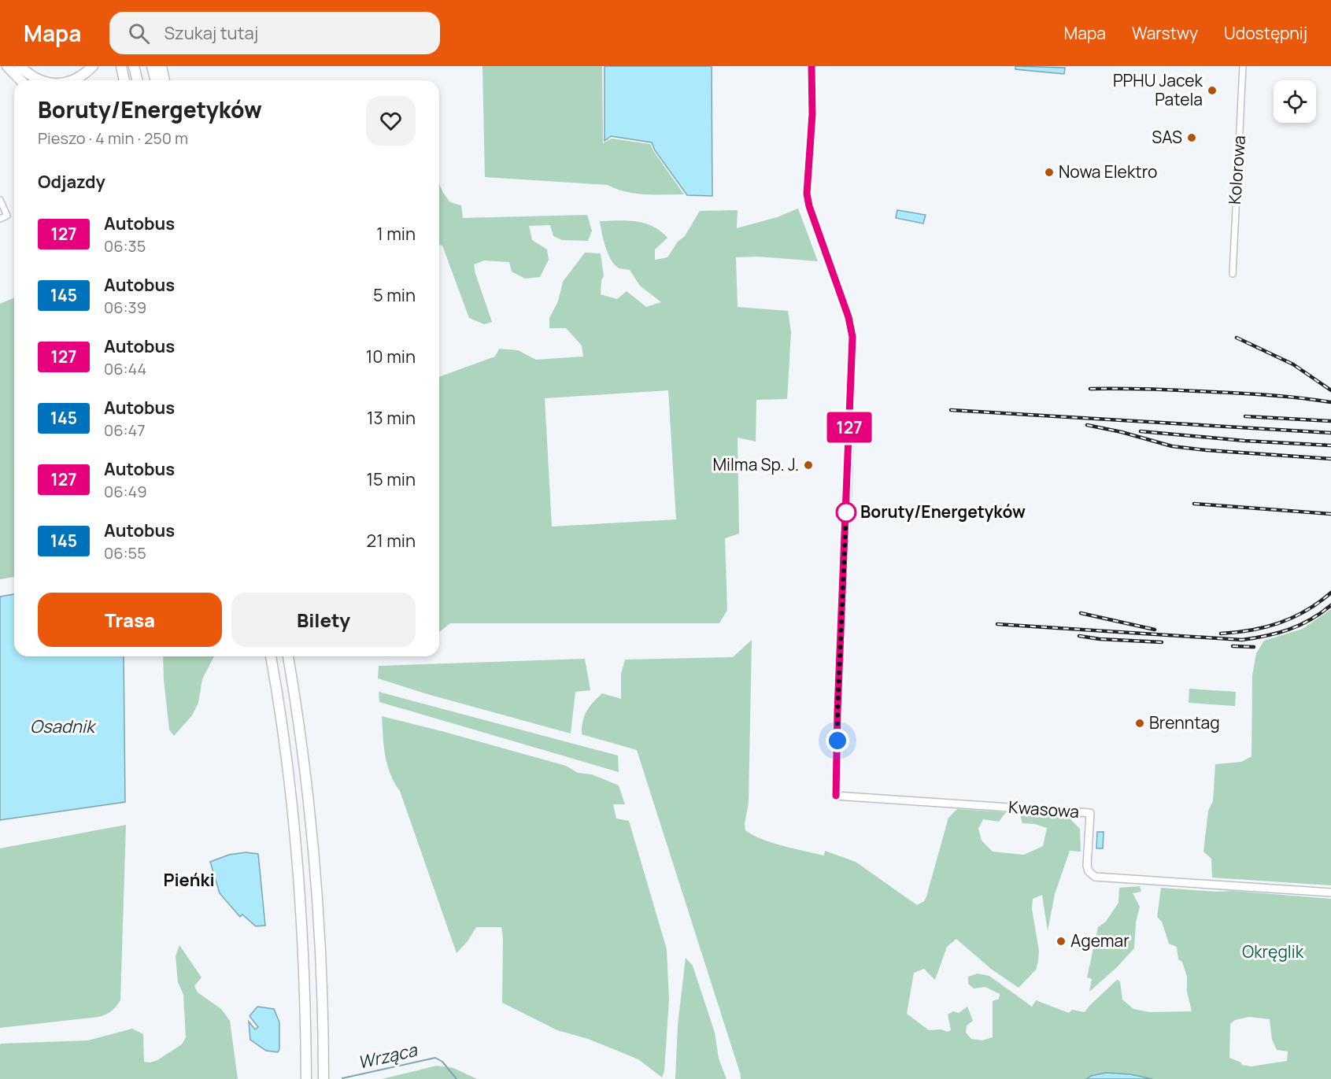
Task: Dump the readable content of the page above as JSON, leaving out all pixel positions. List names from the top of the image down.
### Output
{
  "streets": {
    "street": ["Kolorowa", "Kwasowa"]
  },
  "districts": ["Pieńki"],
  "water": ["Osadnik", "Wrząca"],
  "parks": ["Okręglik"],
  "places": [
    "PPHU Jacek Patela",
    "SAS",
    "Nowa Elektro",
    "Milma Sp. J.",
    "Boruty/Energetyków",
    "Brenntag",
    "Agemar"
  ],
  "lines": ["bus line 127"],
  "page": {
    "header": "Mapa",
    "search": "Szukaj tutaj",
    "nav": ["Mapa", "Warstwy", "Udostępnij"],
    "on_map": "127",
    "heading": [
      ["Boruty/Energetyków", "Pieszo · 4 min · 250 m"],
      "Odjazdy"
    ],
    "list": [
      {
        "mark": "127",
        "name": "Autobus",
        "note": "06:35",
        "value": "1 min"
      },
      {
        "mark": "145",
        "name": "Autobus",
        "note": "06:39",
        "value": "5 min"
      },
      {
        "mark": "127",
        "name": "Autobus",
        "note": "06:44",
        "value": "10 min"
      },
      {
        "mark": "145",
        "name": "Autobus",
        "note": "06:47",
        "value": "13 min"
      },
      {
        "mark": "127",
        "name": "Autobus",
        "note": "06:49",
        "value": "15 min"
      },
      {
        "mark": "145",
        "name": "Autobus",
        "note": "06:55",
        "value": "21 min"
      }
    ],
    "buttons": ["Trasa", "Bilety"]
  }
}
